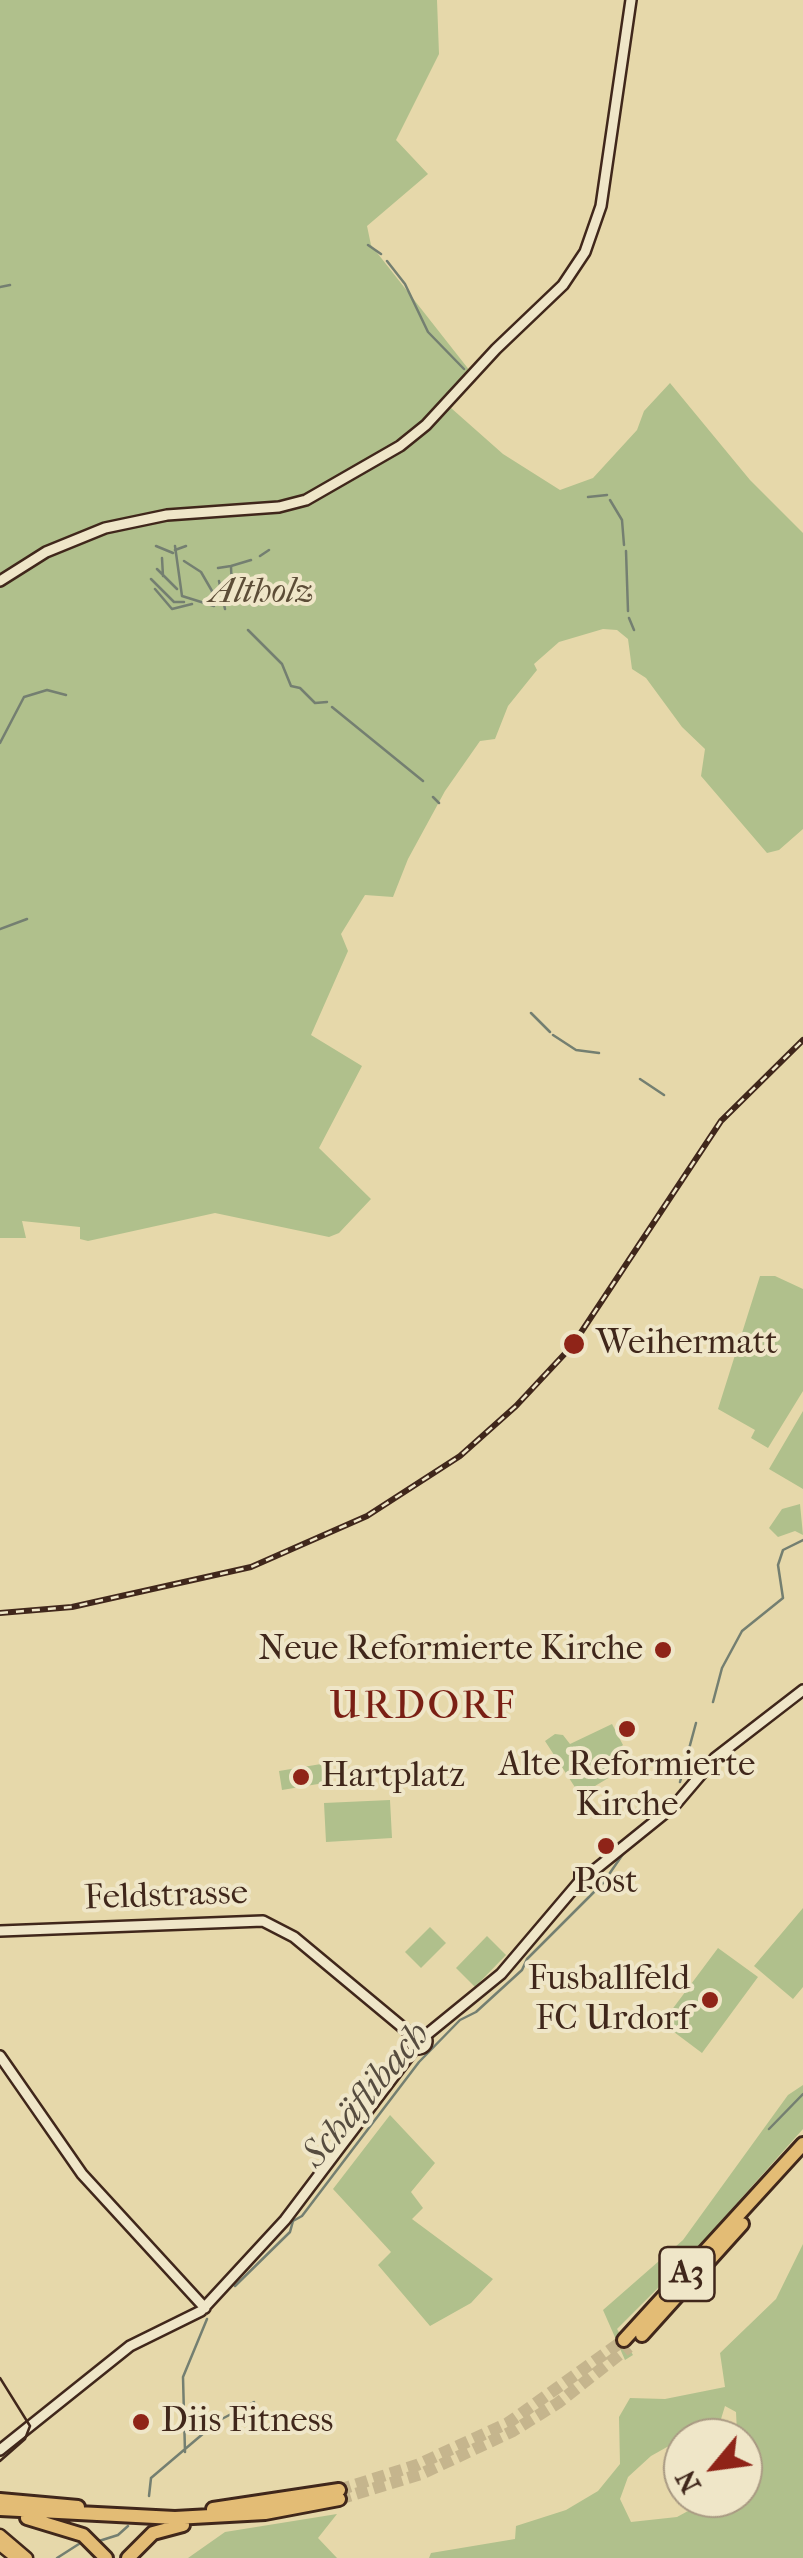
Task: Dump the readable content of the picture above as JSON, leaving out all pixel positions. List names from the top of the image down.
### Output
{
  "streets": {
    "highway": ["A3"],
    "main road": ["Feldstrasse"]
  },
  "districts": ["URDORF"],
  "water": ["Schäflibach"],
  "parks": ["Altholz"],
  "places": [
    "Weihermatt",
    "Neue Reformierte Kirche",
    "Alte Reformierte Kirche",
    "Hartplatz",
    "Post",
    "Fusballfeld FC Urdorf",
    "Diis Fitness"
  ],
  "north": "bottom left"
}
